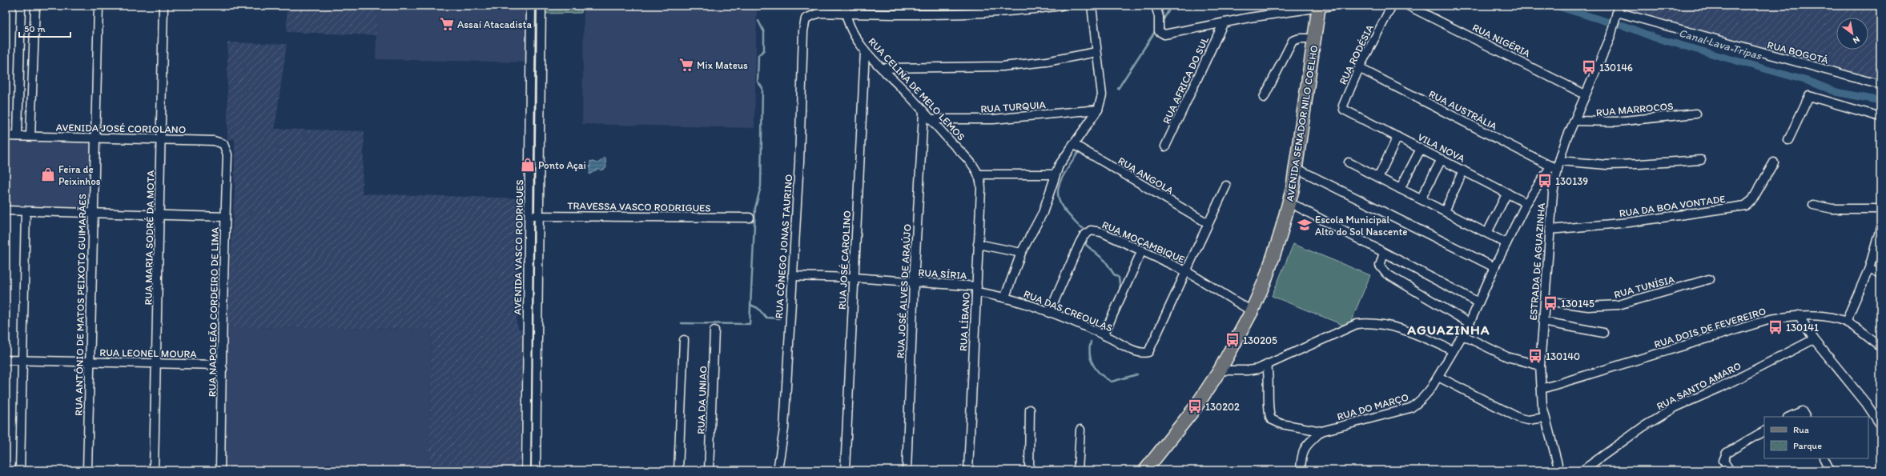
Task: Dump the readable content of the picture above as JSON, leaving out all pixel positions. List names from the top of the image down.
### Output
{
  "streets": {
    "main road": ["AVENIDA SENADOR NILO COELHO"],
    "street": [
      "RUA NIGÉRIA",
      "RUA BOGOTÁ",
      "RUA RODÉSIA",
      "RUA AFRICA DO SUL",
      "RUA CELINA DE MELO LEMOS",
      "RUA TURQUIA",
      "RUA MARROCOS",
      "RUA AUSTRÁLIA",
      "AVENIDA JOSÉ CORIOLANO",
      "VILA NOVA",
      "RUA ANGOLA",
      "RUA DA BOA VONTADE",
      "TRAVESSA VASCO RODRIGUES",
      "RUA MARIA SODRÉ DA MOTA",
      "RUA MOÇAMBIQUE",
      "RUA CÔNEGO JONAS TAURINO",
      "AVENIDA VASCO RODRIGUES",
      "RUA JOSÉ CAROLINO",
      "ESTRADA DE AGUAZINHA",
      "RUA SÍRIA",
      "RUA TUNÍSIA",
      "RUA JOSÉ ALVES DE ARAÚJO",
      "RUA ANTÔNIO DE MATOS PEIXOTO GUIMARÃES",
      "RUA DAS CREOULAS",
      "RUA NAPOLEÃO CORDEIRO DE LIMA",
      "RUA LÍBANO",
      "RUA DOIS DE FEVEREIRO",
      "RUA LEONEL MOURA",
      "RUA SANTO AMARO",
      "RUA DA UNIAO",
      "RUA DO MARÇO"
    ]
  },
  "crossings": [
    ["RUA NIGÉRIA", "ESTRADA DE AGUAZINHA"],
    ["RUA BOGOTÁ", "ESTRADA DE AGUAZINHA"],
    ["RUA RODÉSIA", "RUA AUSTRÁLIA"],
    ["RUA RODÉSIA", "VILA NOVA"],
    ["RUA CELINA DE MELO LEMOS", "RUA TURQUIA"],
    ["RUA CELINA DE MELO LEMOS", "RUA CÔNEGO JONAS TAURINO"],
    ["RUA CELINA DE MELO LEMOS", "RUA JOSÉ CAROLINO"],
    ["RUA CELINA DE MELO LEMOS", "RUA JOSÉ ALVES DE ARAÚJO"],
    ["RUA CELINA DE MELO LEMOS", "RUA LÍBANO"],
    ["RUA MARROCOS", "ESTRADA DE AGUAZINHA"],
    ["RUA AUSTRÁLIA", "ESTRADA DE AGUAZINHA"],
    ["RUA AUSTRÁLIA", "RUA DO MARÇO"],
    ["AVENIDA SENADOR NILO COELHO", "RUA MOÇAMBIQUE"],
    ["AVENIDA JOSÉ CORIOLANO", "RUA MARIA SODRÉ DA MOTA"],
    ["AVENIDA JOSÉ CORIOLANO", "RUA ANTÔNIO DE MATOS PEIXOTO GUIMARÃES"],
    ["AVENIDA JOSÉ CORIOLANO", "RUA NAPOLEÃO CORDEIRO DE LIMA"],
    ["VILA NOVA", "RUA DO MARÇO"],
    ["RUA DA BOA VONTADE", "ESTRADA DE AGUAZINHA"],
    ["TRAVESSA VASCO RODRIGUES", "AVENIDA VASCO RODRIGUES"],
    ["RUA MARIA SODRÉ DA MOTA", "RUA LEONEL MOURA"],
    ["RUA MOÇAMBIQUE", "RUA DAS CREOULAS"],
    ["RUA CÔNEGO JONAS TAURINO", "RUA SÍRIA"],
    ["RUA JOSÉ CAROLINO", "RUA SÍRIA"],
    ["ESTRADA DE AGUAZINHA", "RUA TUNÍSIA"],
    ["ESTRADA DE AGUAZINHA", "RUA DOIS DE FEVEREIRO"],
    ["ESTRADA DE AGUAZINHA", "RUA DO MARÇO"],
    ["RUA SÍRIA", "RUA JOSÉ ALVES DE ARAÚJO"],
    ["RUA SÍRIA", "RUA DAS CREOULAS"],
    ["RUA SÍRIA", "RUA LÍBANO"],
    ["RUA ANTÔNIO DE MATOS PEIXOTO GUIMARÃES", "RUA LEONEL MOURA"],
    ["RUA DAS CREOULAS", "RUA LÍBANO"],
    ["RUA NAPOLEÃO CORDEIRO DE LIMA", "RUA LEONEL MOURA"]
  ],
  "districts": ["AGUAZINHA"],
  "water": ["Canal Lava Tripas"],
  "places": {
    "supermarket": ["Assaí Atacadista", "Mix Mateus"],
    "bus stop": [
      "130146",
      "130139",
      "130145",
      "130141",
      "130205",
      "130140",
      "130202"
    ],
    "shop": ["Ponto Açai", "Feira de Peixinhos"],
    "school or university": ["Escola Municipal Alto do Sol Nascente"]
  },
  "legend": ["Rua", "Parque"],
  "scale_bar": "50 m",
  "north": "bottom right"
}
